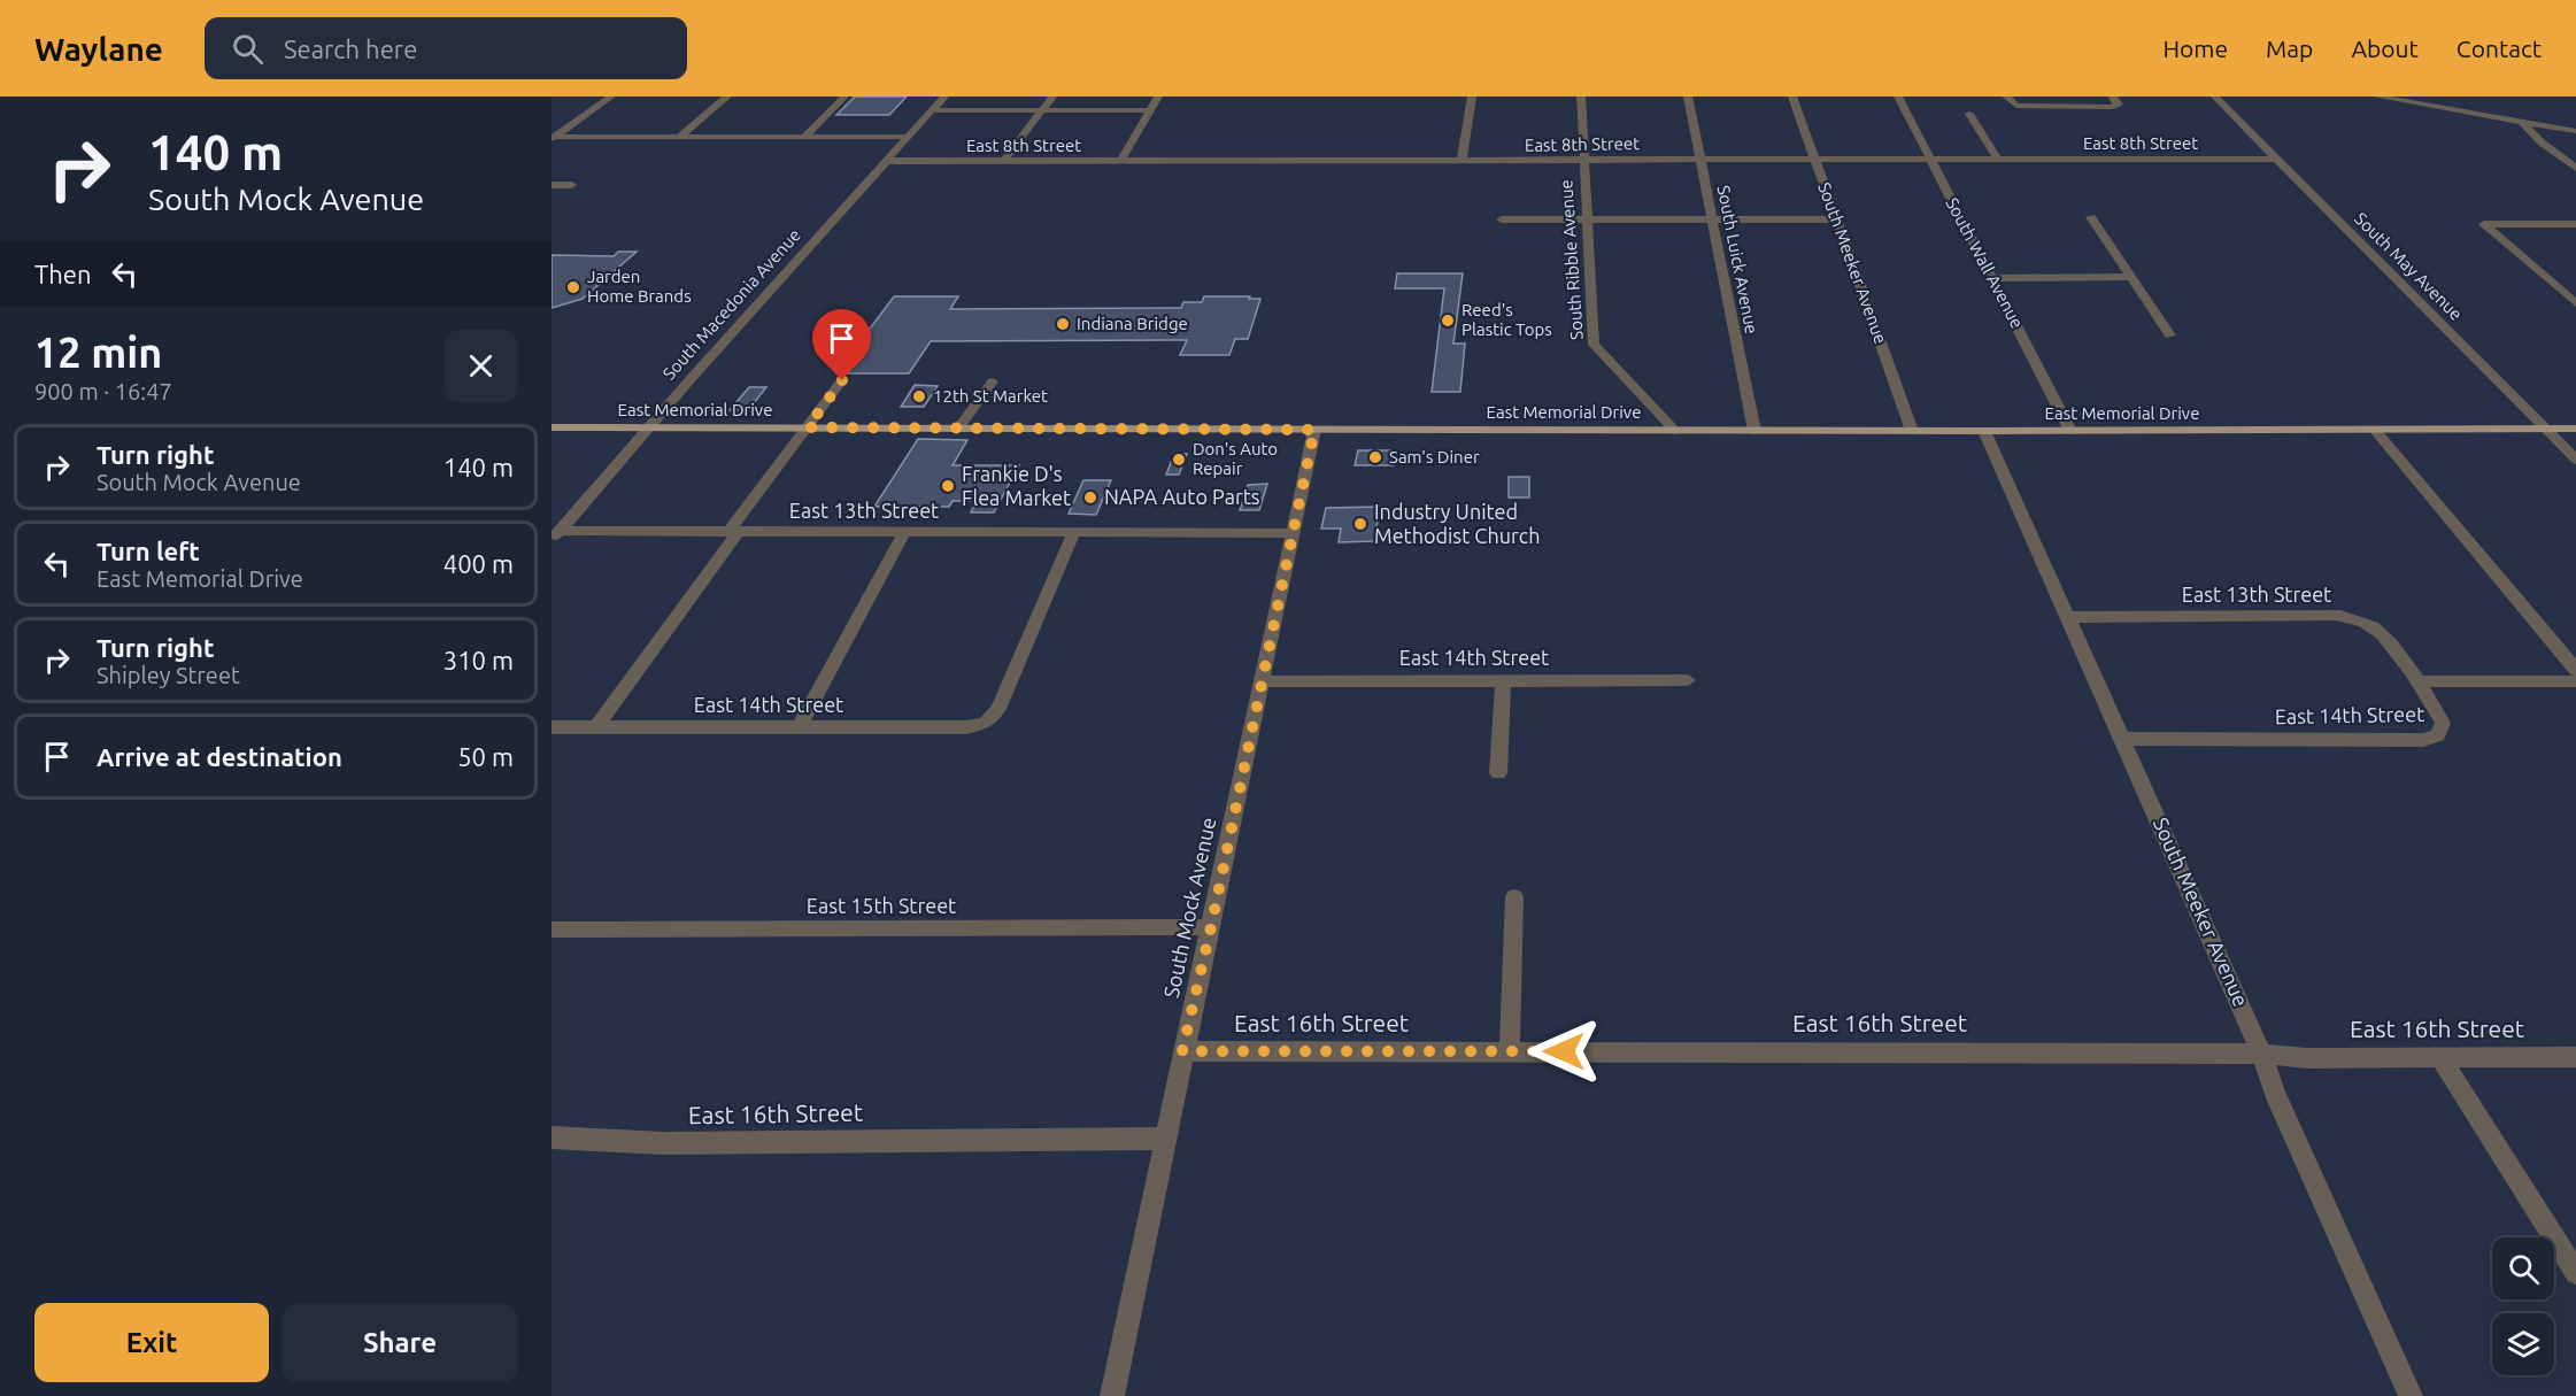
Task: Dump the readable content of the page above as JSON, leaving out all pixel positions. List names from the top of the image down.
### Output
{
  "streets": {
    "main road": ["East Memorial Drive"],
    "street": [
      "East 8th Street",
      "South Ribble Avenue",
      "South Luick Avenue",
      "South Meeker Avenue",
      "South Wall Avenue",
      "South May Avenue",
      "South Macedonia Avenue",
      "East 13th Street",
      "East 14th Street",
      "East 15th Street",
      "South Mock Avenue",
      "East 16th Street"
    ]
  },
  "crossings": [
    ["East 8th Street", "South Ribble Avenue"],
    ["East 8th Street", "South Luick Avenue"],
    ["East 8th Street", "South Meeker Avenue"],
    ["East 8th Street", "South Wall Avenue"],
    ["East 8th Street", "South May Avenue"],
    ["East 8th Street", "South Macedonia Avenue"],
    ["South Ribble Avenue", "East Memorial Drive"],
    ["South Luick Avenue", "East Memorial Drive"],
    ["South Meeker Avenue", "East Memorial Drive"],
    ["South Meeker Avenue", "East 13th Street"],
    ["South Meeker Avenue", "East 14th Street"],
    ["South Meeker Avenue", "East 16th Street"],
    ["South Wall Avenue", "East Memorial Drive"],
    ["South May Avenue", "East Memorial Drive"],
    ["South Macedonia Avenue", "East Memorial Drive"],
    ["South Macedonia Avenue", "East 13th Street"],
    ["East Memorial Drive", "South Mock Avenue"],
    ["East 13th Street", "East 14th Street"],
    ["East 13th Street", "South Mock Avenue"],
    ["East 14th Street", "South Mock Avenue"],
    ["East 15th Street", "South Mock Avenue"],
    ["South Mock Avenue", "East 16th Street"]
  ],
  "places": [
    "Jarden Home Brands",
    "Reed's Plastic Tops",
    "Indiana Bridge",
    "12th St Market",
    "Sam's Diner",
    "Don's Auto Repair",
    "Frankie D's Flea Market",
    "NAPA Auto Parts",
    "Industry United Methodist Church"
  ],
  "page": {
    "header": "Waylane",
    "search": "Search here",
    "nav": [
      "Home",
      "Map",
      "About",
      "Contact"
    ],
    "turn": ["140 m", "South Mock Avenue"],
    "then": "Then",
    "heading": ["12 min", "900 m · 16:47"],
    "list": [
      {
        "name": "Turn right",
        "note": "South Mock Avenue",
        "value": "140 m"
      },
      {
        "name": "Turn left",
        "note": "East Memorial Drive",
        "value": "400 m"
      },
      {
        "name": "Turn right",
        "note": "Shipley Street",
        "value": "310 m"
      },
      {
        "name": "Arrive at destination",
        "value": "50 m"
      }
    ],
    "buttons": ["Exit", "Share"]
  }
}
